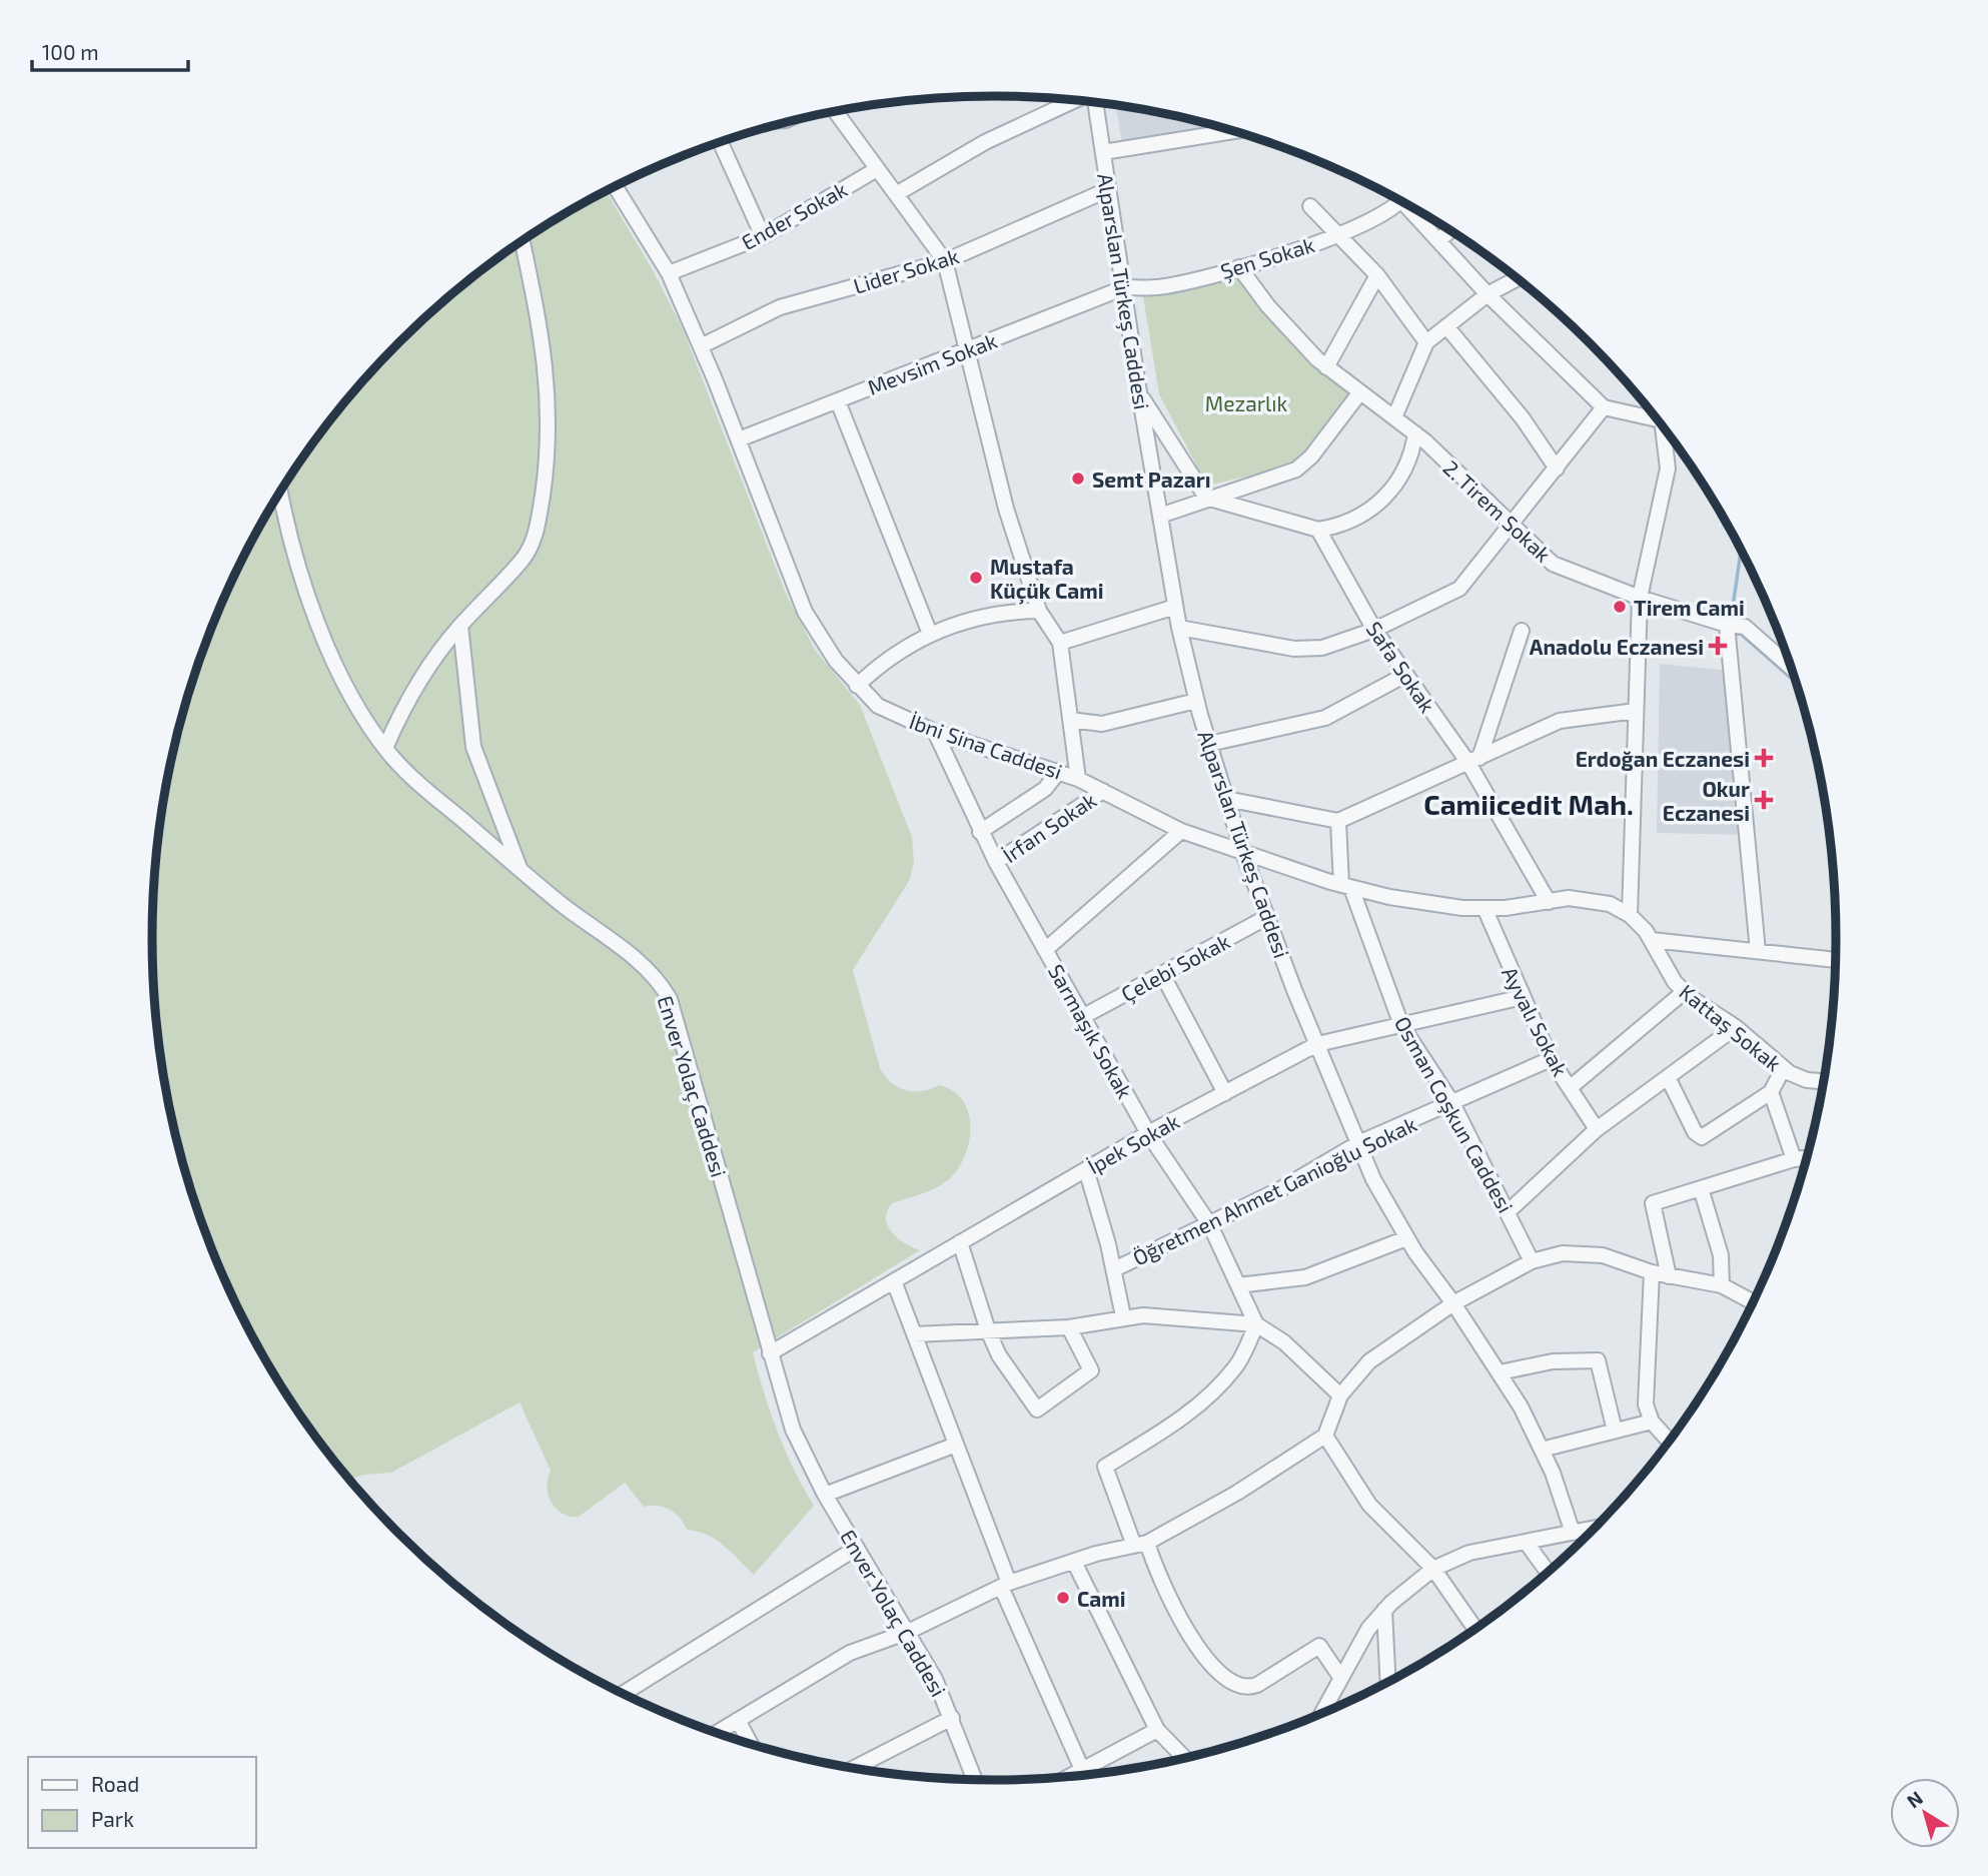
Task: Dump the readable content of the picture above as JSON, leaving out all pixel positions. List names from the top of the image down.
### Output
{
  "streets": {
    "street": [
      "Ender Sokak",
      "Şen Sokak",
      "Lider Sokak",
      "Alparslan Türkeş Caddesi",
      "Mevsim Sokak",
      "2. Tirem Sokak",
      "Safa Sokak",
      "İbni Sina Caddesi",
      "İrfan Sokak",
      "Çelebi Sokak",
      "Ayvalı Sokak",
      "Kattaş Sokak",
      "Sarmaşık Sokak",
      "Enver Yolaç Caddesi",
      "Osman Coşkun Caddesi",
      "İpek Sokak",
      "Öğretmen Ahmet Ganioğlu Sokak"
    ]
  },
  "crossings": [
    ["Ender Sokak", "İbni Sina Caddesi"],
    ["Şen Sokak", "Alparslan Türkeş Caddesi"],
    ["Şen Sokak", "Mevsim Sokak"],
    ["Şen Sokak", "2. Tirem Sokak"],
    ["Lider Sokak", "Alparslan Türkeş Caddesi"],
    ["Lider Sokak", "İbni Sina Caddesi"],
    ["Alparslan Türkeş Caddesi", "Mevsim Sokak"],
    ["Alparslan Türkeş Caddesi", "İbni Sina Caddesi"],
    ["Alparslan Türkeş Caddesi", "Çelebi Sokak"],
    ["Alparslan Türkeş Caddesi", "İpek Sokak"],
    ["Alparslan Türkeş Caddesi", "Öğretmen Ahmet Ganioğlu Sokak"],
    ["Mevsim Sokak", "İbni Sina Caddesi"],
    ["Safa Sokak", "İbni Sina Caddesi"],
    ["İbni Sina Caddesi", "İrfan Sokak"],
    ["İbni Sina Caddesi", "Ayvalı Sokak"],
    ["İbni Sina Caddesi", "Kattaş Sokak"],
    ["İbni Sina Caddesi", "Sarmaşık Sokak"],
    ["İbni Sina Caddesi", "Osman Coşkun Caddesi"],
    ["İrfan Sokak", "Sarmaşık Sokak"],
    ["Çelebi Sokak", "Sarmaşık Sokak"],
    ["Ayvalı Sokak", "İpek Sokak"],
    ["Ayvalı Sokak", "Öğretmen Ahmet Ganioğlu Sokak"],
    ["Sarmaşık Sokak", "İpek Sokak"],
    ["Sarmaşık Sokak", "Öğretmen Ahmet Ganioğlu Sokak"],
    ["Enver Yolaç Caddesi", "İpek Sokak"],
    ["Osman Coşkun Caddesi", "İpek Sokak"],
    ["Osman Coşkun Caddesi", "Öğretmen Ahmet Ganioğlu Sokak"]
  ],
  "districts": ["Camiicedit Mah."],
  "parks": ["Mezarlık"],
  "places": {
    "other": [
      "Semt Pazarı",
      "Mustafa Küçük Cami",
      "Tirem Cami",
      "Cami"
    ],
    "health": ["Anadolu Eczanesi", "Erdoğan Eczanesi", "Okur Eczanesi"]
  },
  "legend": ["Road", "Park"],
  "scale_bar": "100 m",
  "north": "top left"
}
